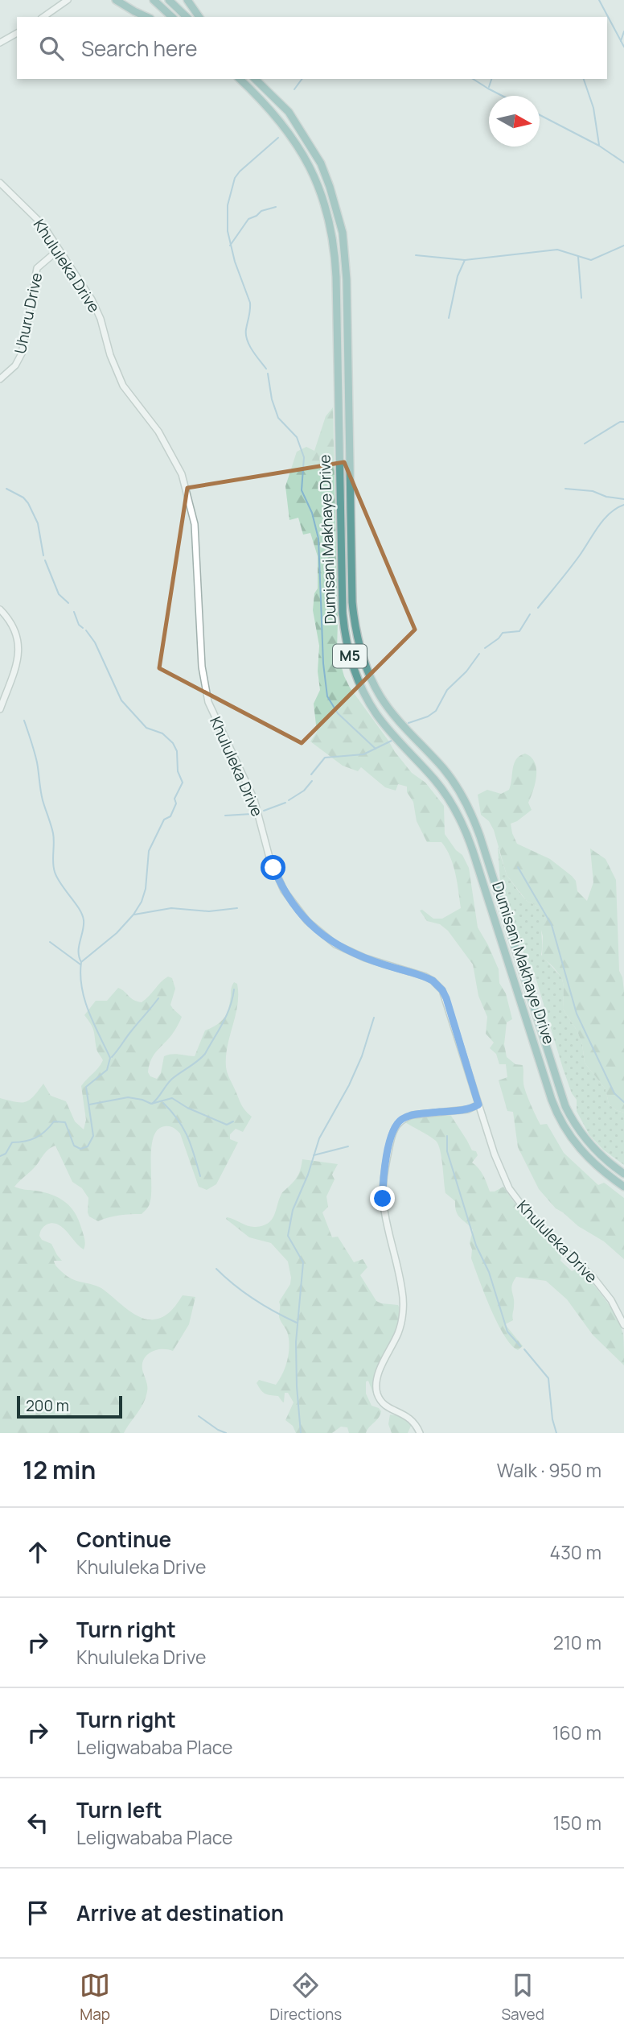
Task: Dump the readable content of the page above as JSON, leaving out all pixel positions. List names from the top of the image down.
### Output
{
  "streets": {
    "main road": ["Dumisani Makhaye Drive", "M5"],
    "street": ["Khululeka Drive", "Uhuru Drive"]
  },
  "crossings": [
    ["Khululeka Drive", "Uhuru Drive"]
  ],
  "scale_bar": "200 m",
  "north": "right",
  "page": {
    "search": "Search here",
    "scale": "200 m",
    "heading": ["12 min", "Walk · 950 m"],
    "list": [
      ["Continue", "Khululeka Drive", "430 m"],
      ["Turn right", "Khululeka Drive", "210 m"],
      ["Turn right", "Leligwababa Place", "160 m"],
      ["Turn left", "Leligwababa Place", "150 m"],
      "Arrive at destination"
    ],
    "nav": ["Map", "Directions", "Saved"]
  }
}
